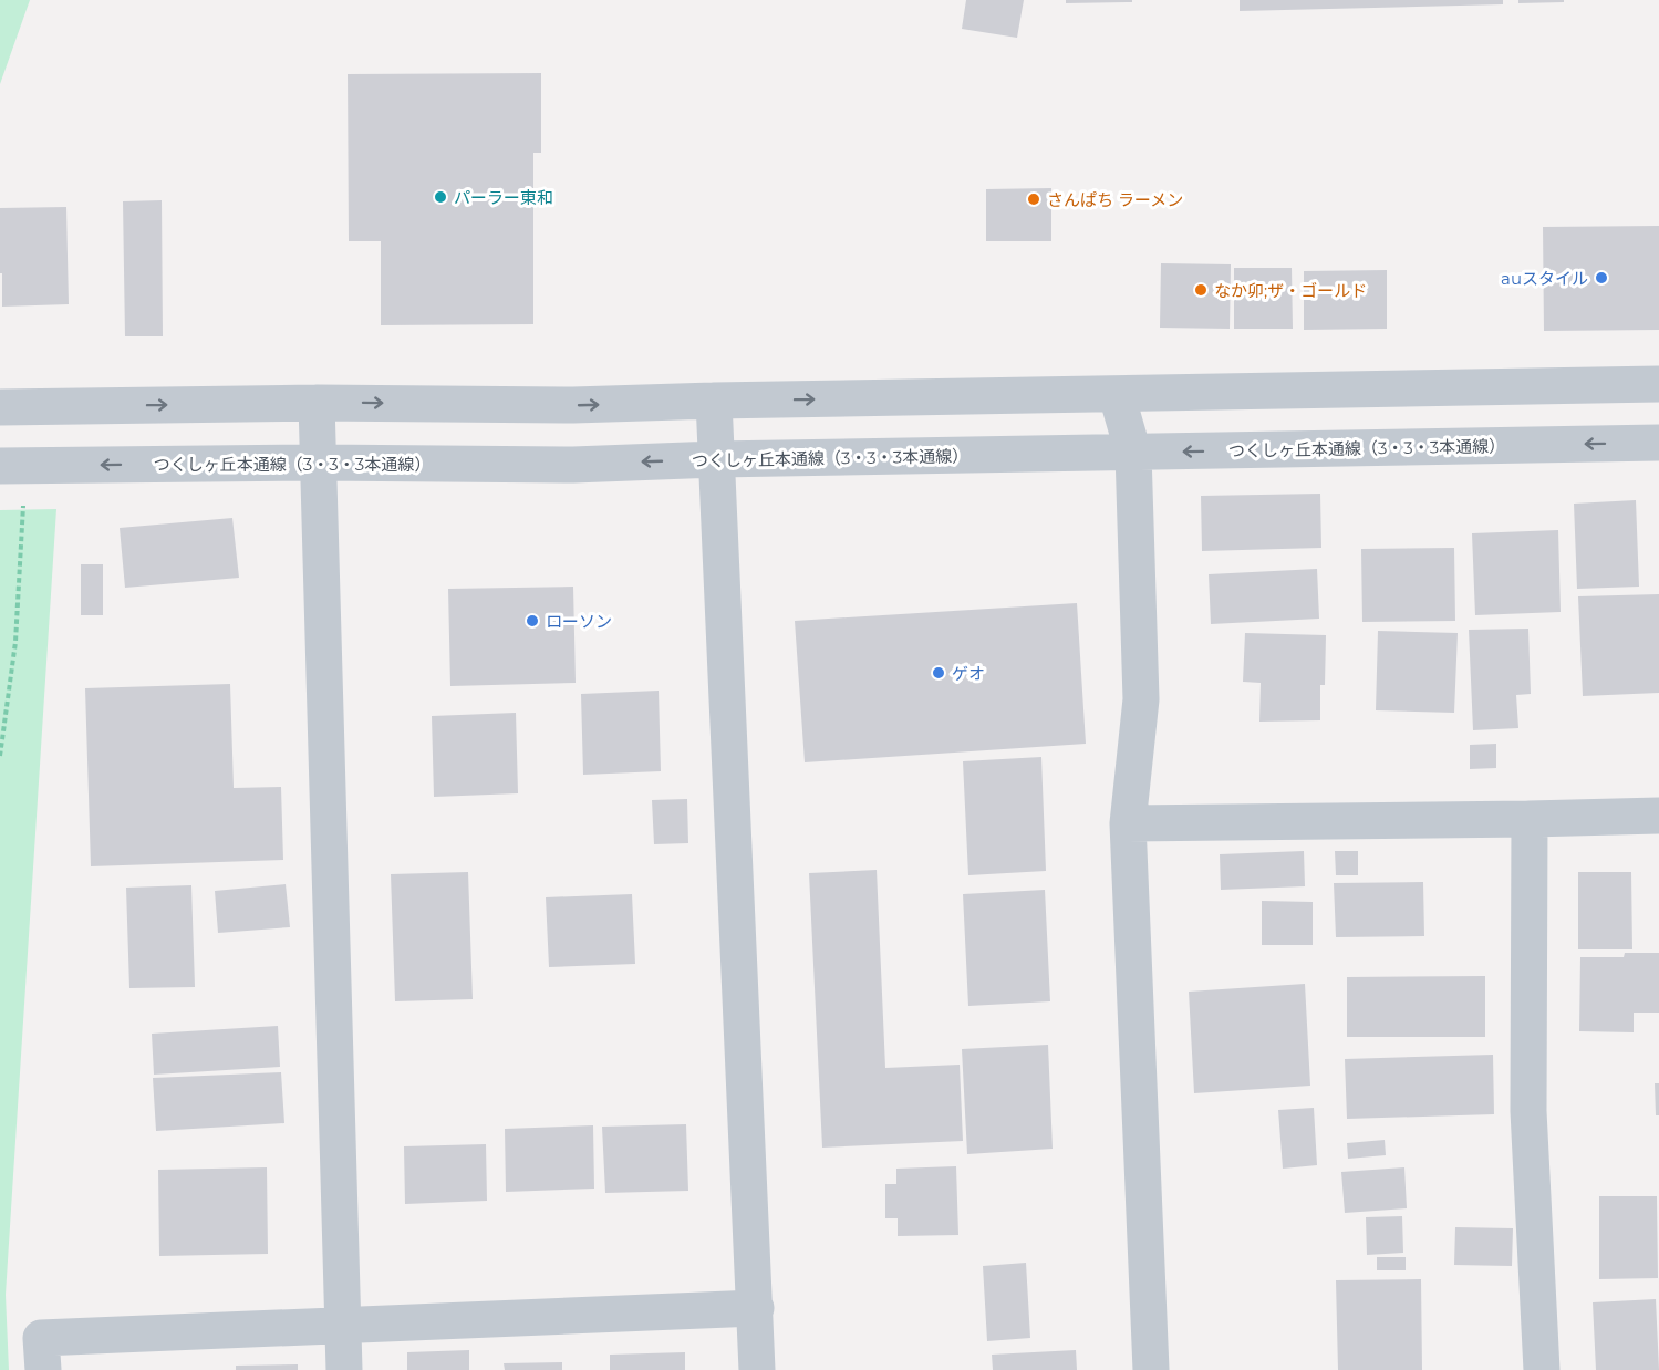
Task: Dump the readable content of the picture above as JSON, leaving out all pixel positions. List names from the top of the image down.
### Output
{
  "streets": {
    "street": ["つくしヶ丘本通線（3・3・3本通線）"]
  },
  "places": [
    "パーラー東和",
    "さんぱち ラーメン",
    "auスタイル",
    "なか卯;ザ・ゴールド",
    "ローソン",
    "ゲオ"
  ]
}
